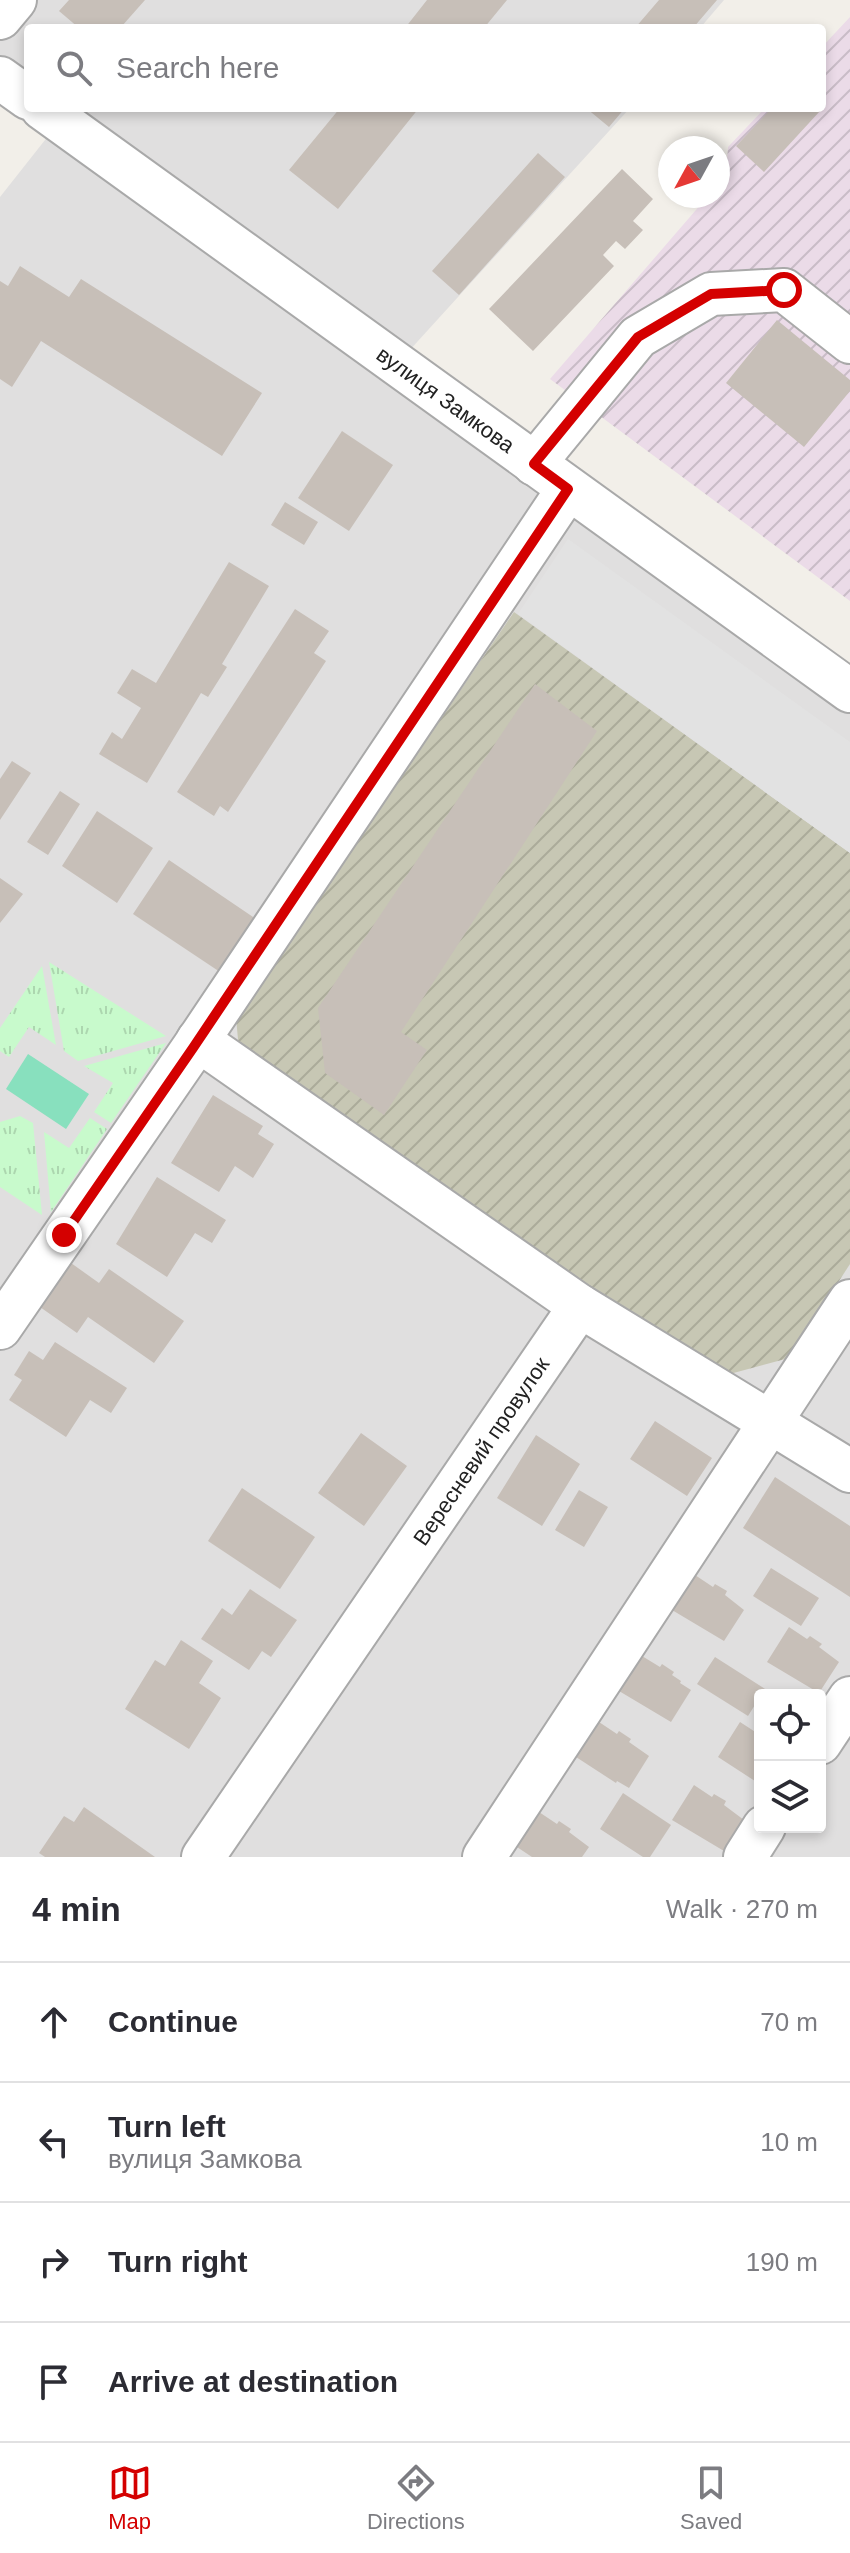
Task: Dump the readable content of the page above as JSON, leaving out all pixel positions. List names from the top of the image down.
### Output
{
  "streets": {
    "street": ["вулиця Замкова", "Вересневий провулок"]
  },
  "north": "bottom left",
  "page": {
    "search": "Search here",
    "heading": ["4 min", "Walk · 270 m"],
    "list": [
      ["Continue", "70 m"],
      ["Turn left", "вулиця Замкова", "10 m"],
      ["Turn right", "190 m"],
      "Arrive at destination"
    ],
    "nav": ["Map", "Directions", "Saved"]
  }
}
